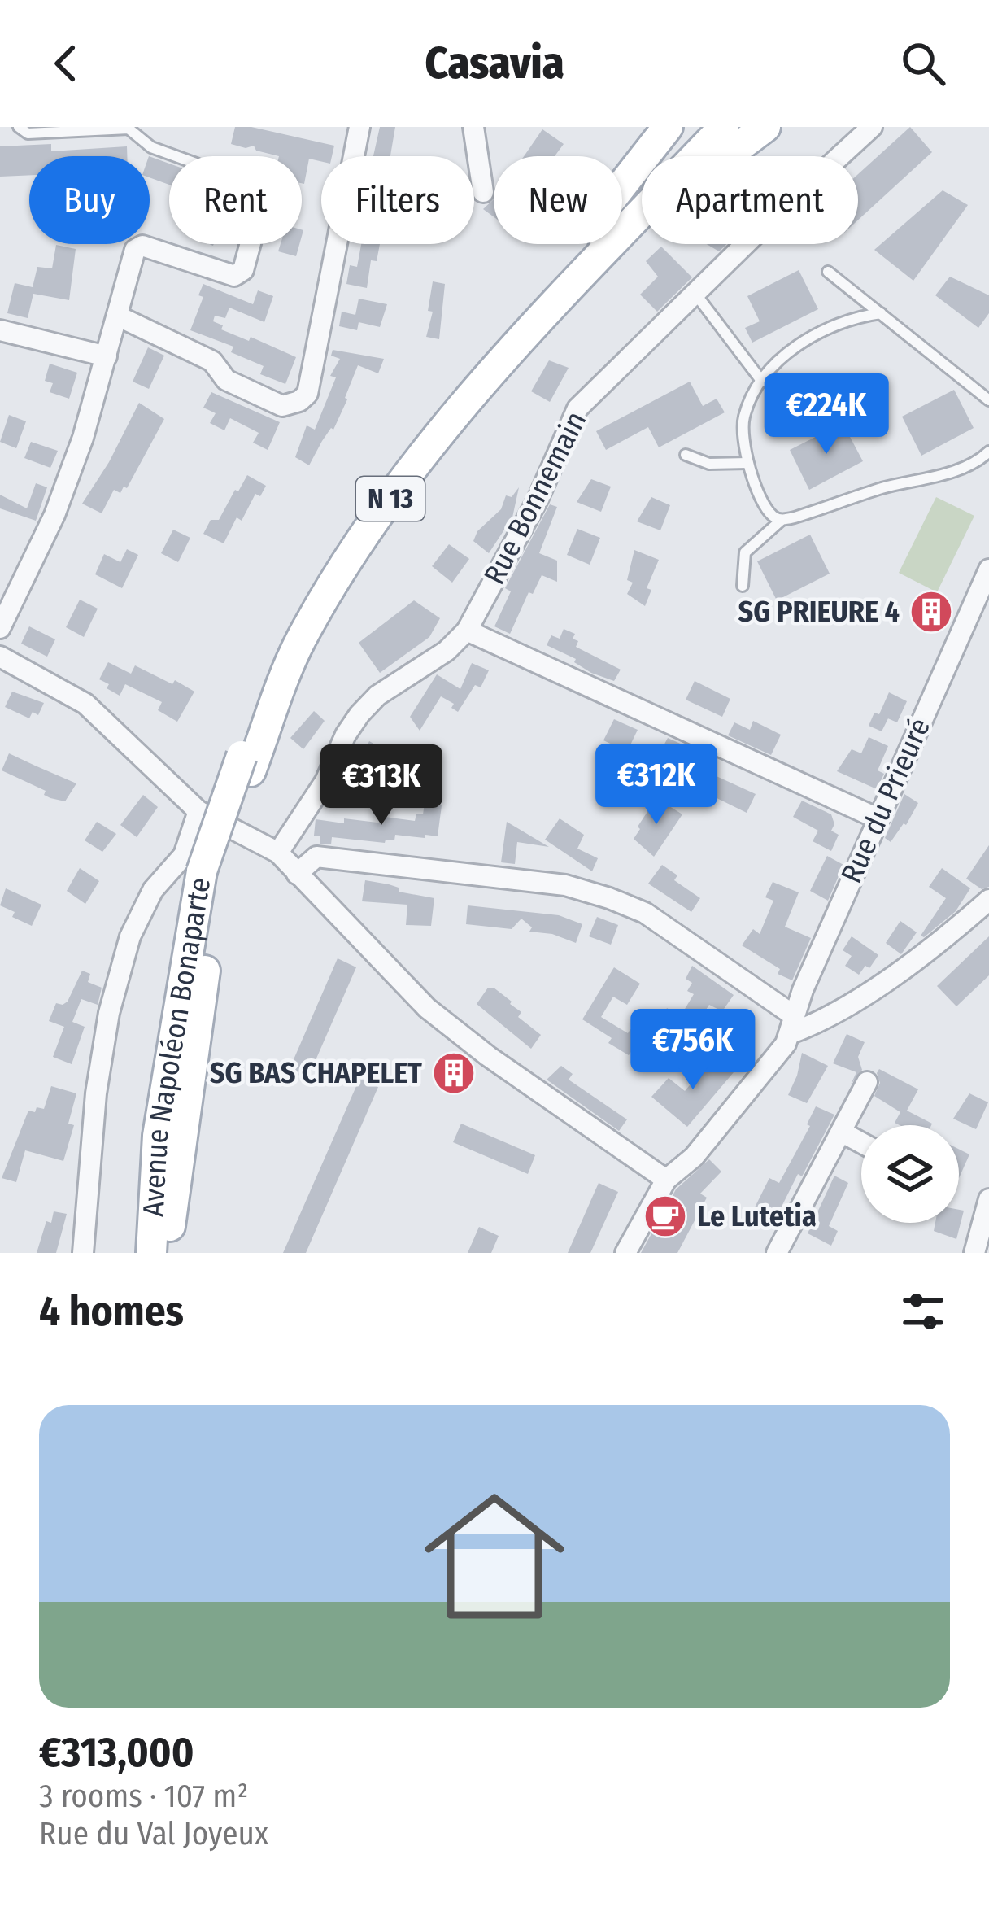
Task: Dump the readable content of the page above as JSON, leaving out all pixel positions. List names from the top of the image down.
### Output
{
  "streets": {
    "main road": ["N 13", "Avenue Napoléon Bonaparte"],
    "street": ["Rue Bonnemain", "Rue du Prieuré"]
  },
  "places": {
    "building": ["SG PRIEURE 4", "SG BAS CHAPELET"],
    "cafe": ["Le Lutetia"]
  },
  "page": {
    "header": "Casavia",
    "chip": [
      "Buy",
      "Rent",
      "Filters",
      "New",
      "Apartment"
    ],
    "price": [
      "€224K",
      "€312K",
      "€313K",
      "€756K"
    ],
    "heading": "4 homes",
    "list": [
      {
        "name": "€313,000",
        "note": "3 rooms · 107 m² · Rue du Val Joyeux"
      }
    ]
  }
}
